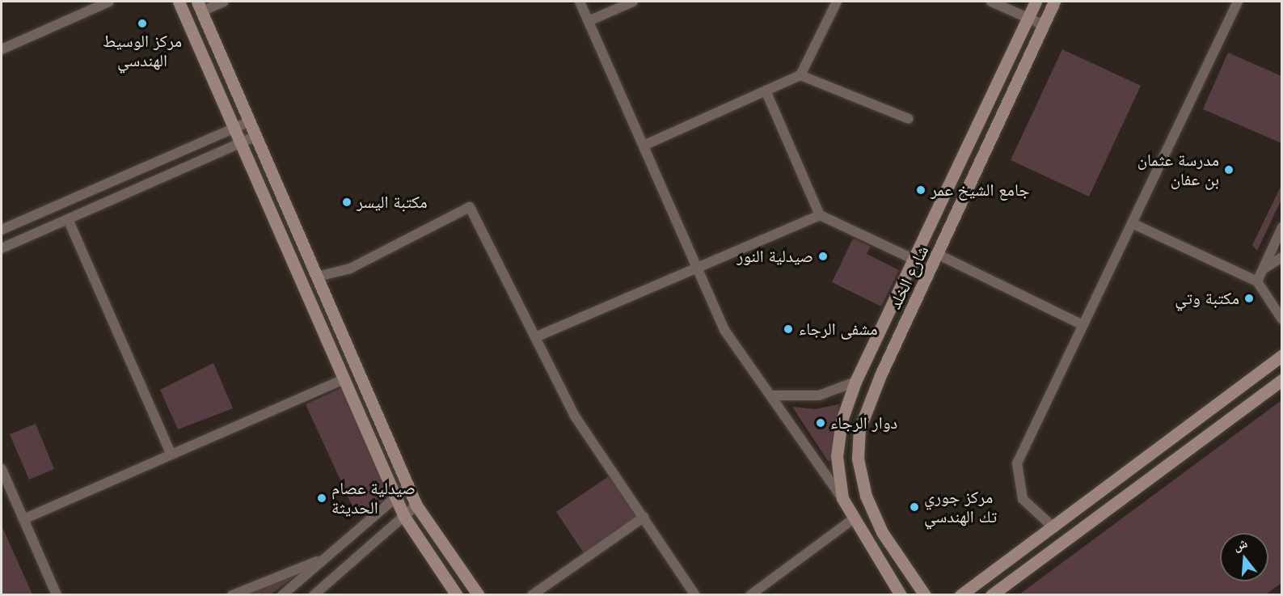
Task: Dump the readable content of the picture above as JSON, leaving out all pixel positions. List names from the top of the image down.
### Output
{
  "streets": {
    "street": ["شارع الخلد"]
  },
  "places": [
    "مركز الوسيط الهندسي",
    "مدرسة عثمان بن عفان",
    "جامع الشيخ عمر",
    "مكتبة اليسر",
    "صيدلية النور",
    "مكتبة وتي",
    "مشفى الرجاء",
    "دوار الرجاء",
    "صيدلية عصام الحديثة",
    "مركز جوري تك الهندسي"
  ],
  "north": "top"
}
